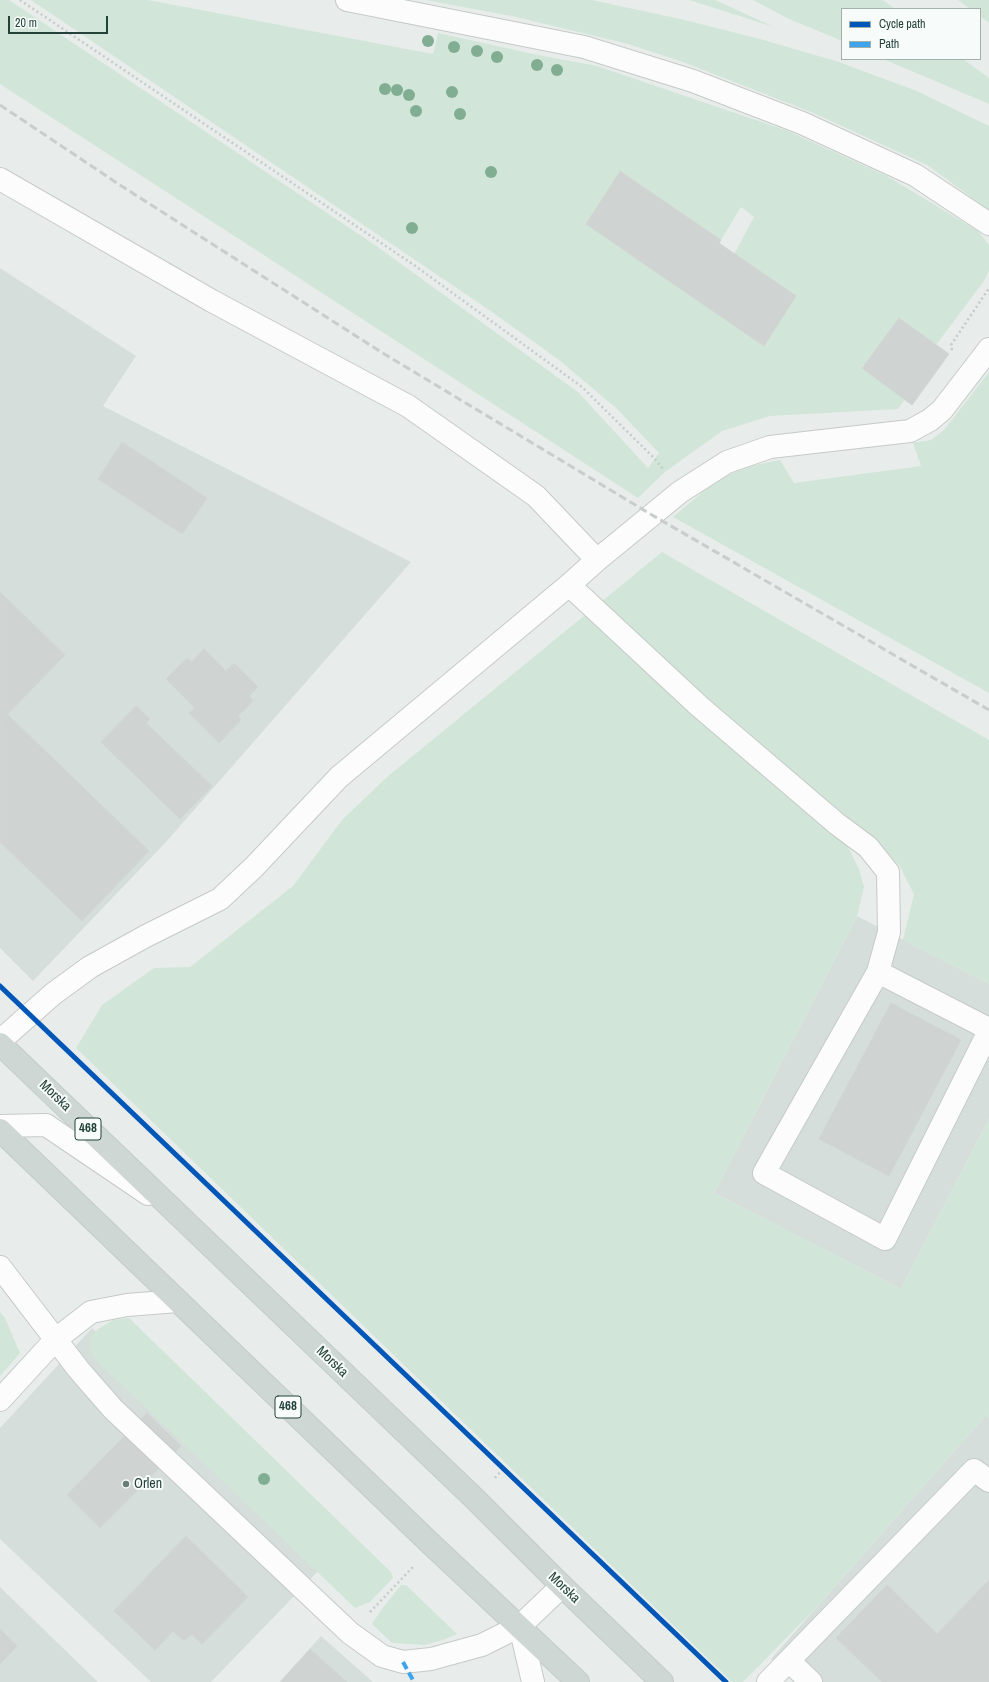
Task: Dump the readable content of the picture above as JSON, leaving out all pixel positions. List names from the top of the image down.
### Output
{
  "streets": {
    "main road": ["Morska", "468"]
  },
  "places": ["Orlen"],
  "legend": ["Cycle path", "Path"],
  "scale_bar": "20 m"
}
